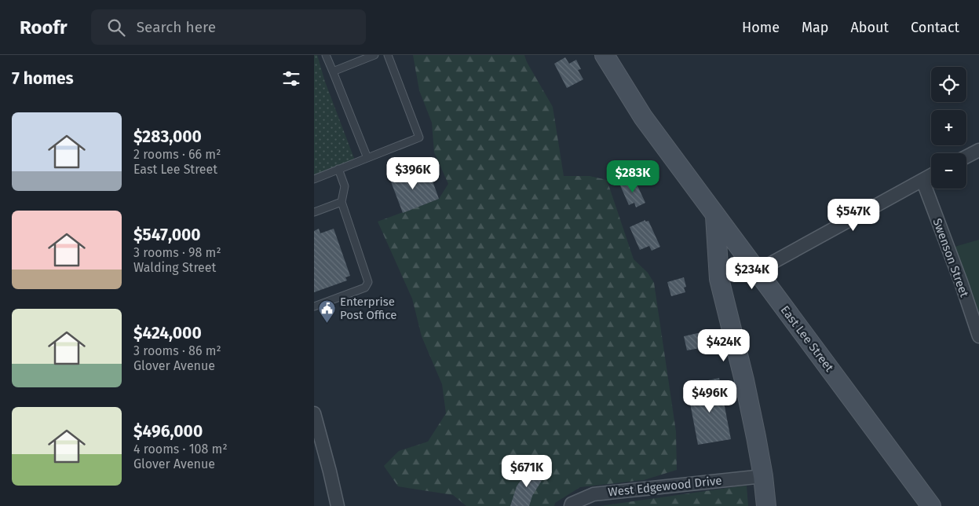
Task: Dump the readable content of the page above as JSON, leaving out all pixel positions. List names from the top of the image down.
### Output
{
  "streets": {
    "main road": ["East Lee Street"],
    "street": ["Swenson Street", "West Edgewood Drive"]
  },
  "places": {
    "public building": ["Enterprise Post Office"]
  },
  "page": {
    "header": "Roofr",
    "search": "Search here",
    "nav": [
      "Home",
      "Map",
      "About",
      "Contact"
    ],
    "heading": "7 homes",
    "map_buttons": ["+", "−"],
    "list": [
      {
        "name": "$283,000",
        "note": "2 rooms · 66 m² · East Lee Street"
      },
      {
        "name": "$547,000",
        "note": "3 rooms · 98 m² · Walding Street"
      },
      {
        "name": "$424,000",
        "note": "3 rooms · 86 m² · Glover Avenue"
      },
      {
        "name": "$496,000",
        "note": "4 rooms · 108 m² · Glover Avenue"
      }
    ],
    "price": [
      "$396K",
      "$283K",
      "$547K",
      "$234K",
      "$424K",
      "$496K",
      "$671K"
    ]
  }
}
